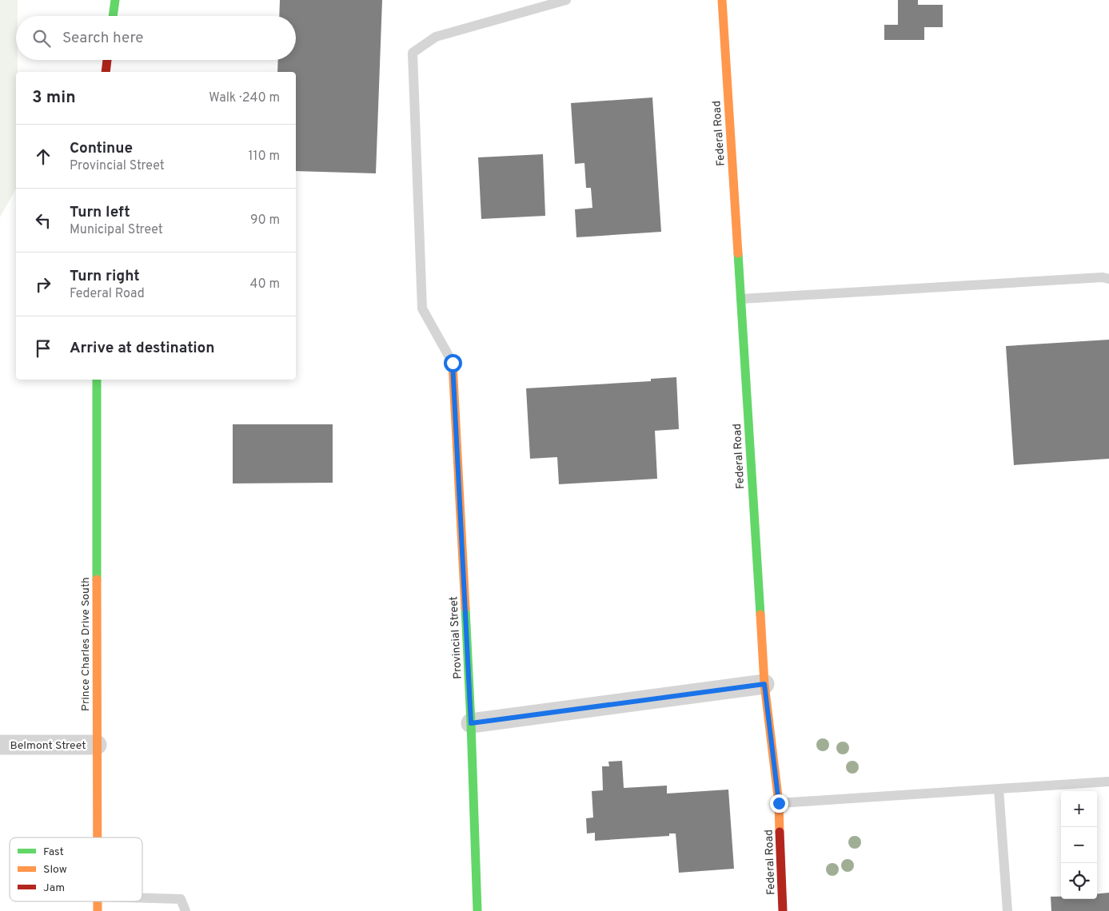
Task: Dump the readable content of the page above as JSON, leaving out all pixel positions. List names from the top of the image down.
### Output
{
  "streets": {
    "street": [
      "Federal Road",
      "Provincial Street",
      "Prince Charles Drive South",
      "Belmont Street"
    ]
  },
  "crossings": [
    ["Prince Charles Drive South", "Belmont Street"]
  ],
  "legend": ["Fast", "Slow", "Jam"],
  "page": {
    "search": "Search here",
    "heading": ["3 min", "Walk · 240 m"],
    "list": [
      ["Continue", "Provincial Street", "110 m"],
      ["Turn left", "Municipal Street", "90 m"],
      ["Turn right", "Federal Road", "40 m"],
      "Arrive at destination"
    ],
    "map_buttons": ["+", "−"]
  }
}
